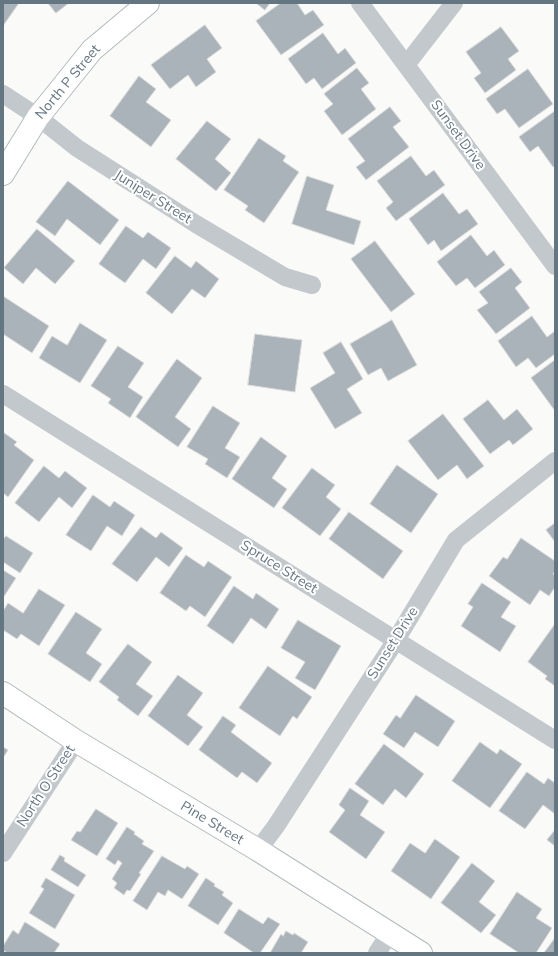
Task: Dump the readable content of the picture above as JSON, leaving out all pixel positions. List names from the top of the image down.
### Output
{
  "streets": {
    "street": [
      "North P Street",
      "Sunset Drive",
      "Juniper Street",
      "Spruce Street",
      "North O Street",
      "Pine Street"
    ]
  },
  "crossings": [
    ["North P Street", "Juniper Street"],
    ["Sunset Drive", "Spruce Street"],
    ["Sunset Drive", "Pine Street"],
    ["North O Street", "Pine Street"]
  ]
}
